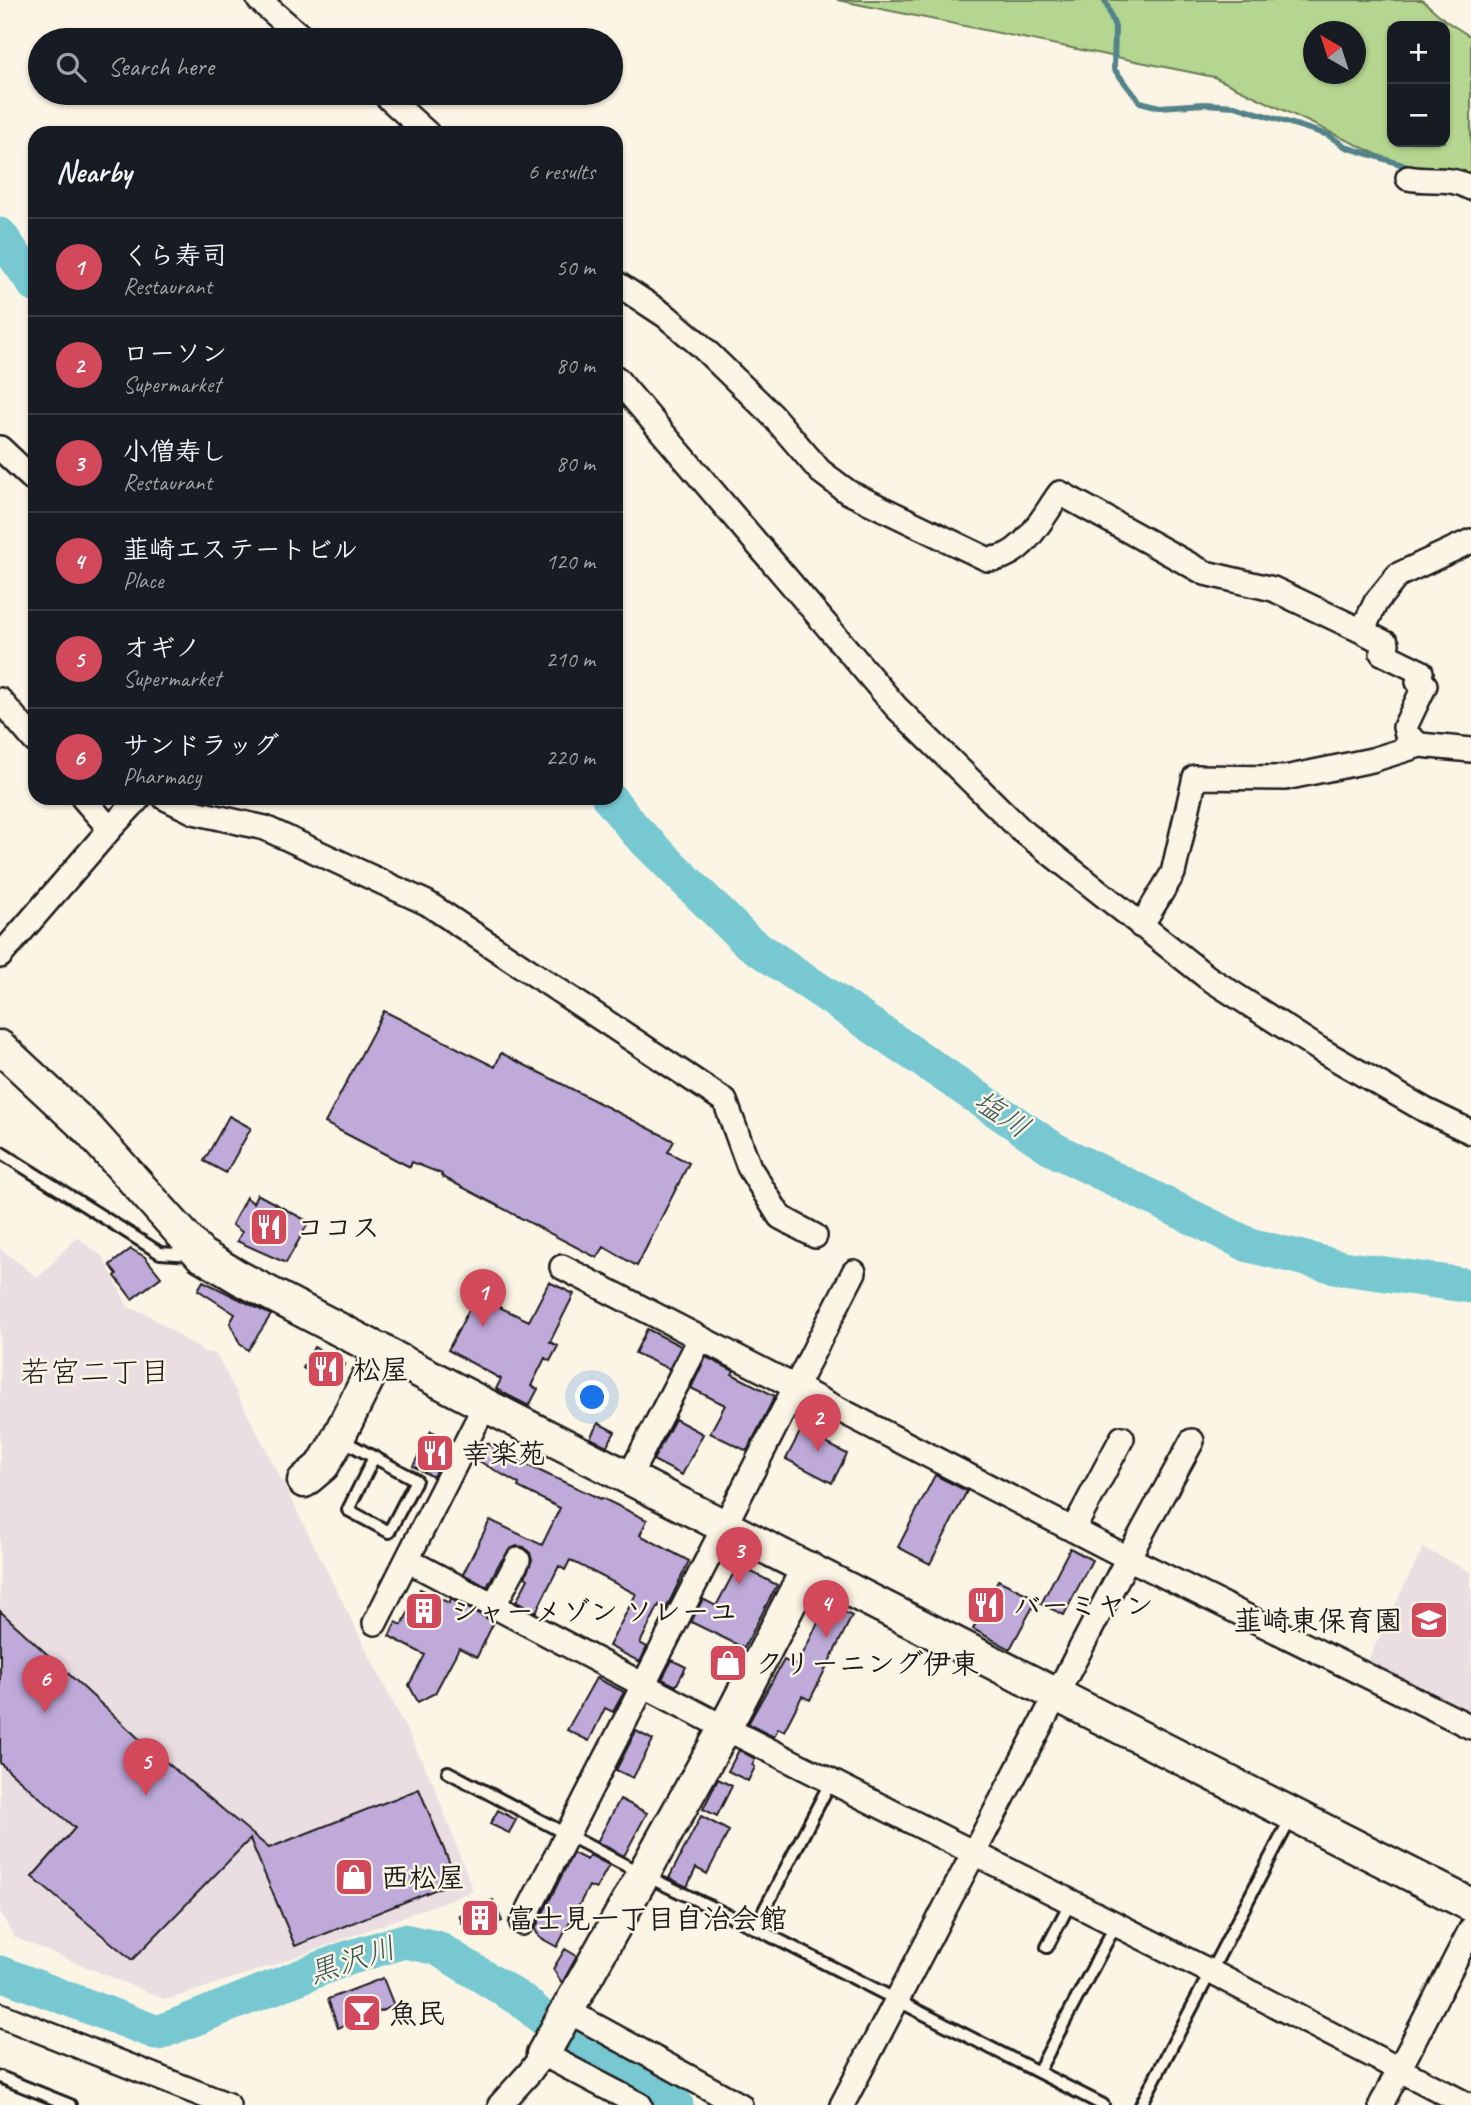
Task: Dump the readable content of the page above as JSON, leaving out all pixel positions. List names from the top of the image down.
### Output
{
  "districts": ["若宮二丁目"],
  "water": ["塩川", "黒沢川"],
  "places": {
    "restaurant": [
      "ココス",
      "松屋",
      "幸楽苑",
      "バーミヤン"
    ],
    "building": ["シャーメゾン ソレーユ", "富士見一丁目自治会館"],
    "school or university": ["韮崎東保育園"],
    "shop": ["クリーニング伊東", "西松屋"],
    "bar": ["魚民"]
  },
  "north": "top left",
  "page": {
    "map_buttons": ["+", "−"],
    "search": "Search here",
    "heading": ["Nearby", "6 results"],
    "list": [
      {
        "mark": "1",
        "name": "くら寿司",
        "note": "Restaurant",
        "value": "50 m"
      },
      {
        "mark": "2",
        "name": "ローソン",
        "note": "Supermarket",
        "value": "80 m"
      },
      {
        "mark": "3",
        "name": "小僧寿し",
        "note": "Restaurant",
        "value": "80 m"
      },
      {
        "mark": "4",
        "name": "韮崎エステートビル",
        "note": "Place",
        "value": "120 m"
      },
      {
        "mark": "5",
        "name": "オギノ",
        "note": "Supermarket",
        "value": "210 m"
      },
      {
        "mark": "6",
        "name": "サンドラッグ",
        "note": "Pharmacy",
        "value": "220 m"
      }
    ],
    "pins": [
      "1",
      "2",
      "3",
      "4",
      "6",
      "5"
    ]
  }
}
